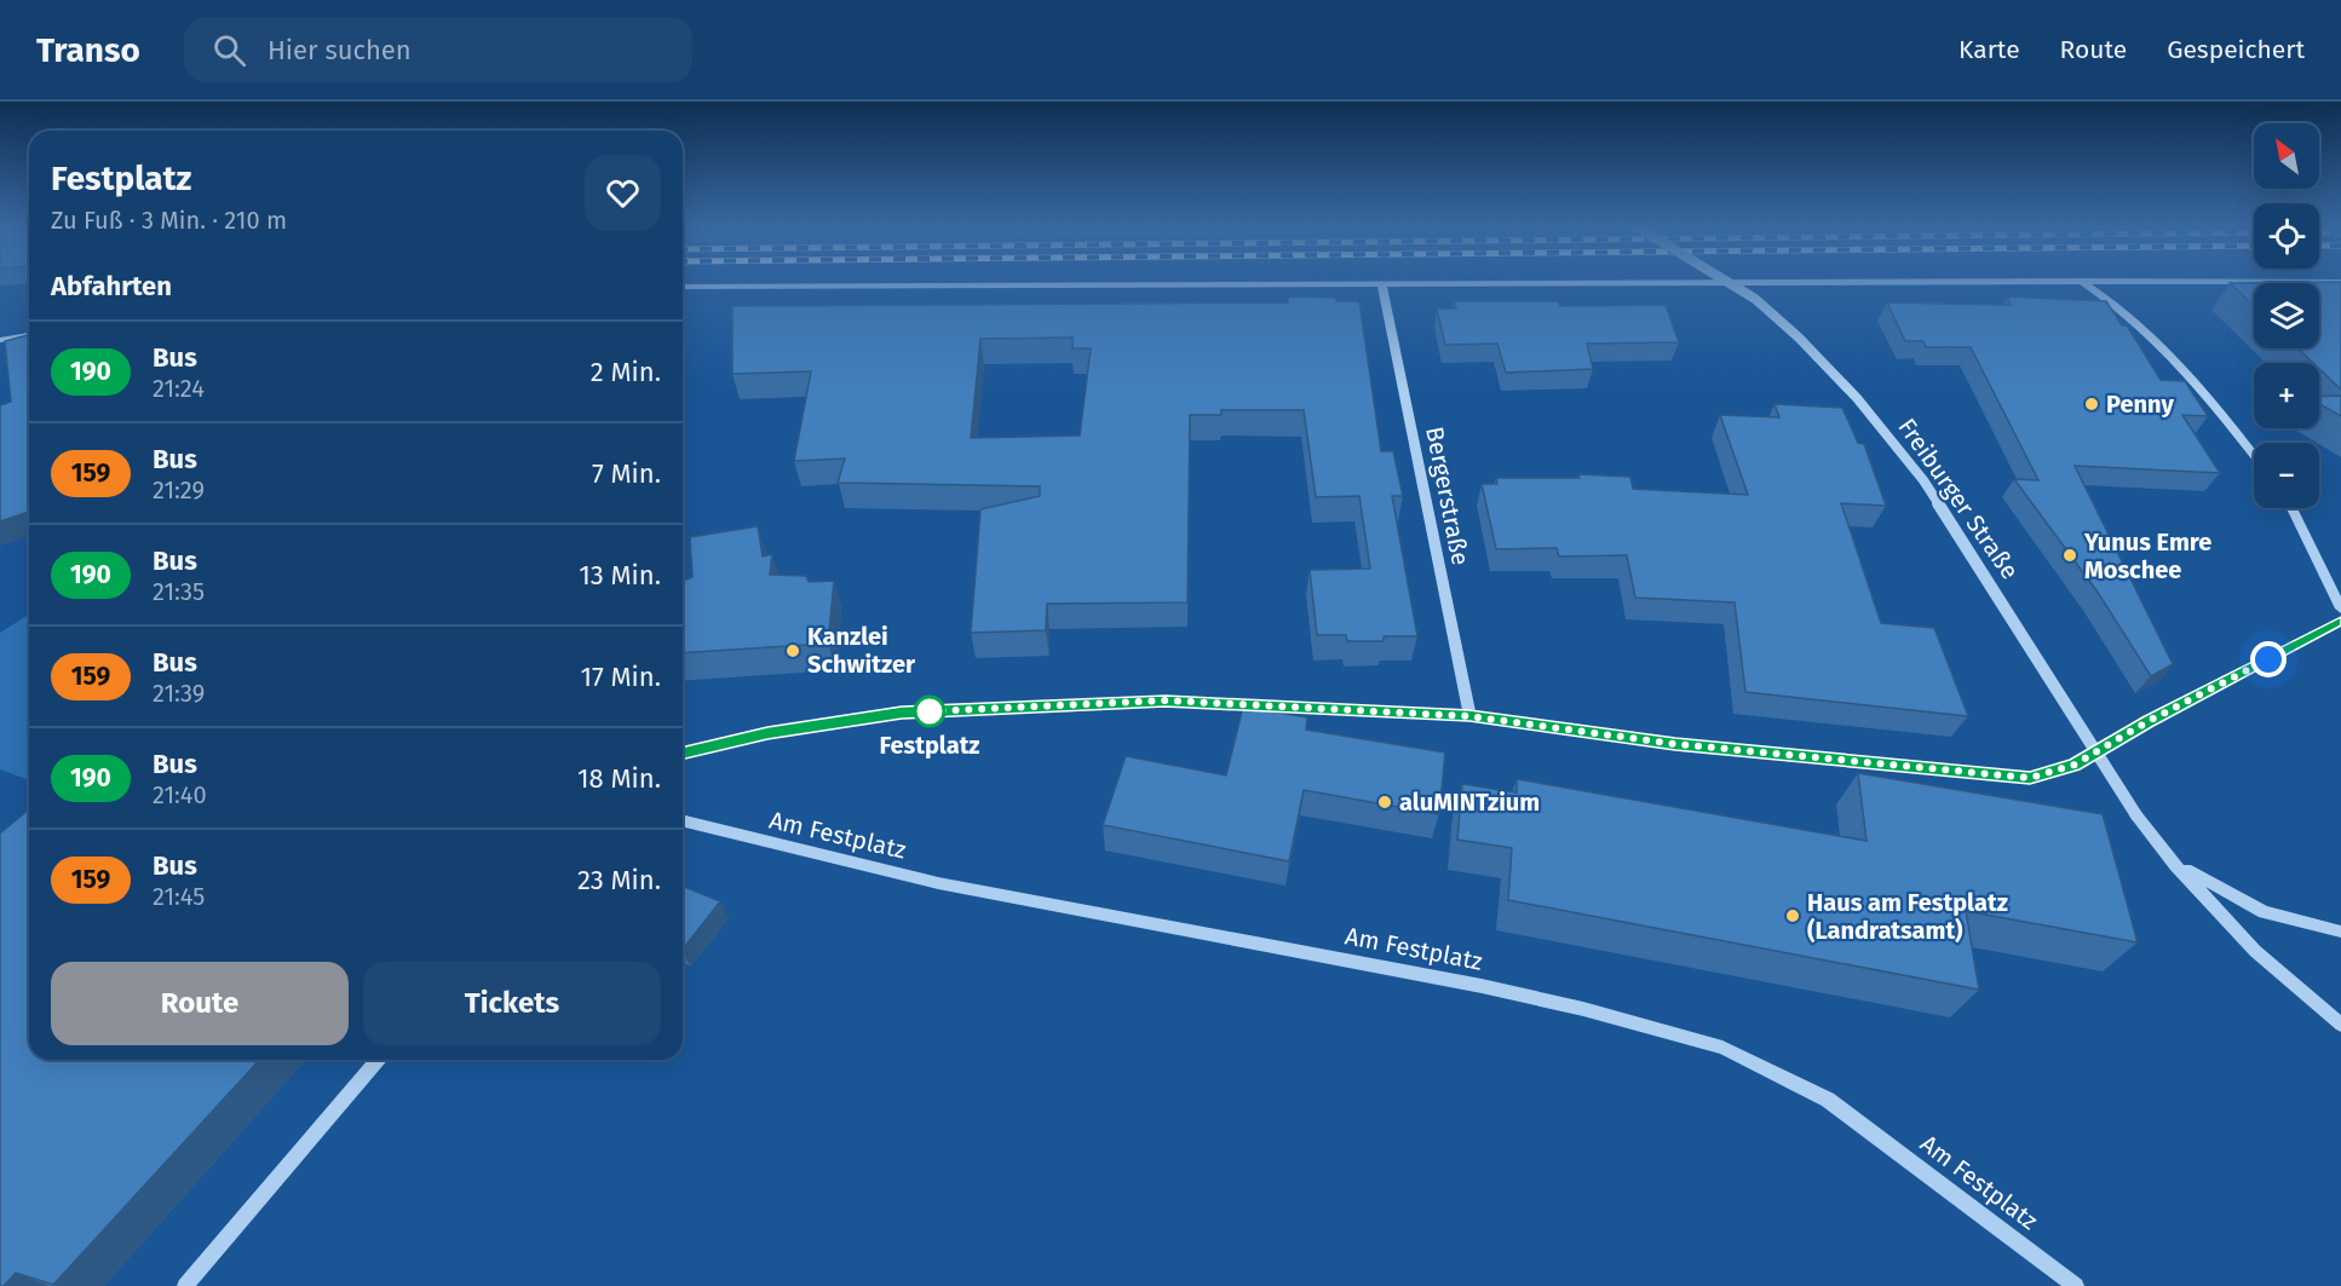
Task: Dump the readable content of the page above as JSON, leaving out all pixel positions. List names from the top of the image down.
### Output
{
  "streets": {
    "street": ["Bergerstraße", "Freiburger Straße", "Am Festplatz"]
  },
  "places": [
    "Penny",
    "Yunus Emre Moschee",
    "Kanzlei Schwitzer",
    "Festplatz",
    "aluMINTzium",
    "Haus am Festplatz (Landratsamt)"
  ],
  "lines": ["bus line 190"],
  "north": "top left",
  "page": {
    "header": "Transo",
    "search": "Hier suchen",
    "nav": ["Karte", "Route", "Gespeichert"],
    "map_buttons": ["+", "−"],
    "heading": [
      ["Festplatz", "Zu Fuß · 3 Min. · 210 m"],
      "Abfahrten"
    ],
    "list": [
      {
        "mark": "190",
        "name": "Bus",
        "note": "21:24",
        "value": "2 Min."
      },
      {
        "mark": "159",
        "name": "Bus",
        "note": "21:29",
        "value": "7 Min."
      },
      {
        "mark": "190",
        "name": "Bus",
        "note": "21:35",
        "value": "13 Min."
      },
      {
        "mark": "159",
        "name": "Bus",
        "note": "21:39",
        "value": "17 Min."
      },
      {
        "mark": "190",
        "name": "Bus",
        "note": "21:40",
        "value": "18 Min."
      },
      {
        "mark": "159",
        "name": "Bus",
        "note": "21:45",
        "value": "23 Min."
      }
    ],
    "buttons": ["Route", "Tickets"]
  }
}
